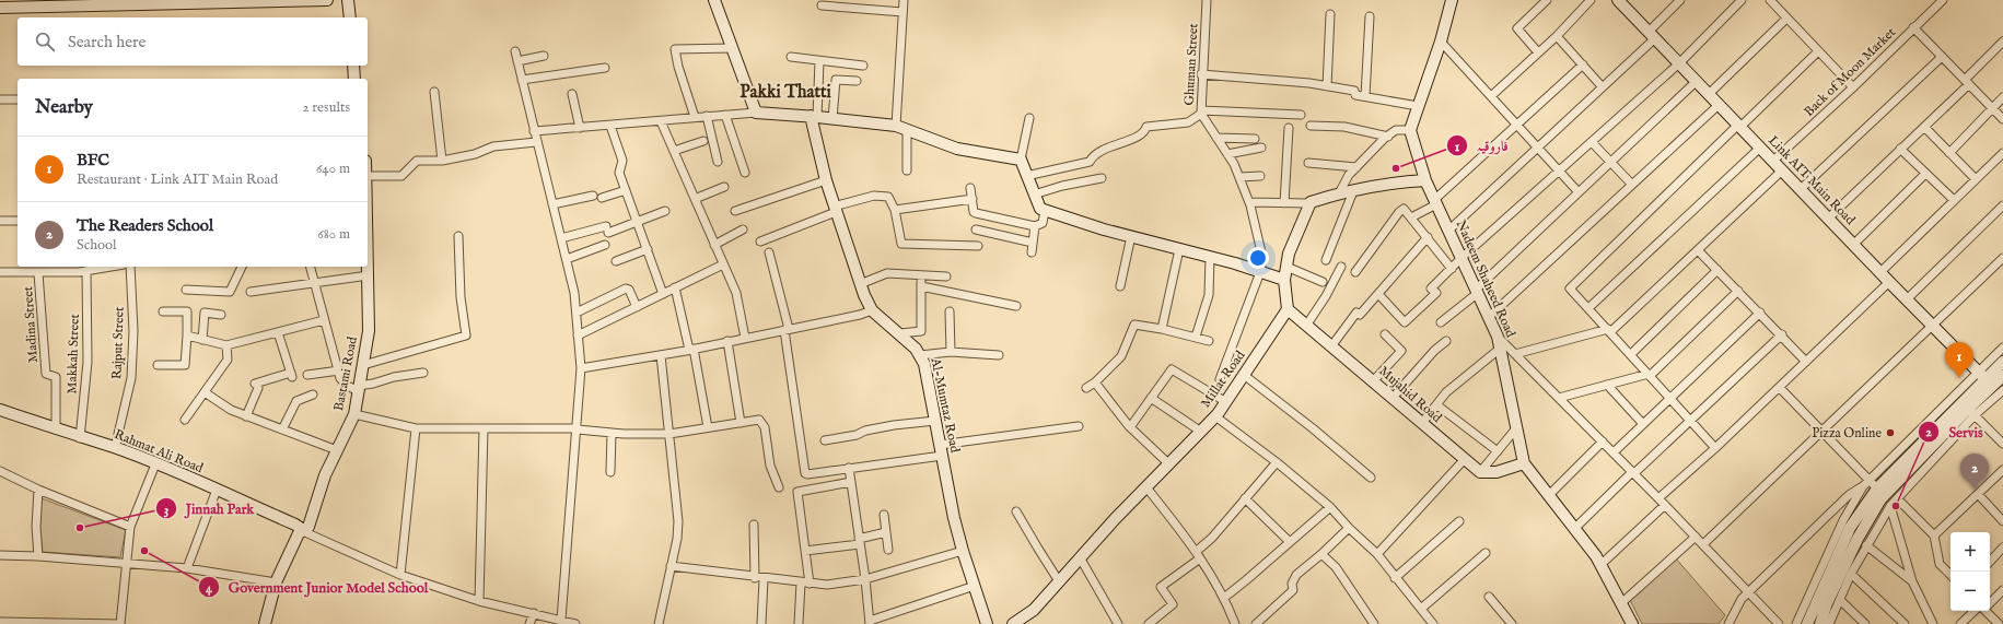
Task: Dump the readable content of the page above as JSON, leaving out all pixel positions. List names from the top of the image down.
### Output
{
  "streets": {
    "street": [
      "Ghuman Street",
      "Back of Moon Market",
      "Link AIT Main Road",
      "Nadeem Shaheed Road",
      "Madina Street",
      "Rajput Street",
      "Makkah Street",
      "Bastami Road",
      "Millat Road",
      "Mujahid Road",
      "Al-Mumtaz Road",
      "Rahmat Ali Road"
    ]
  },
  "crossings": [
    ["Back of Moon Market", "Link AIT Main Road"],
    ["Madina Street", "Rahmat Ali Road"],
    ["Rajput Street", "Rahmat Ali Road"],
    ["Makkah Street", "Rahmat Ali Road"],
    ["Bastami Road", "Rahmat Ali Road"],
    ["Millat Road", "Mujahid Road"]
  ],
  "districts": ["Pakki Thatti"],
  "places": [
    "فاروقیہ",
    "Pizza Online",
    "Servis",
    "Jinnah Park",
    "Government Junior Model School"
  ],
  "page": {
    "search": "Search here",
    "heading": ["Nearby", "2 results"],
    "list": [
      {
        "mark": "1",
        "name": "BFC",
        "note": "Restaurant · Link AIT Main Road",
        "value": "640 m"
      },
      {
        "mark": "2",
        "name": "The Readers School",
        "note": "School",
        "value": "680 m"
      }
    ],
    "pins": ["1", "2"],
    "map_buttons": ["+", "−"]
  }
}
